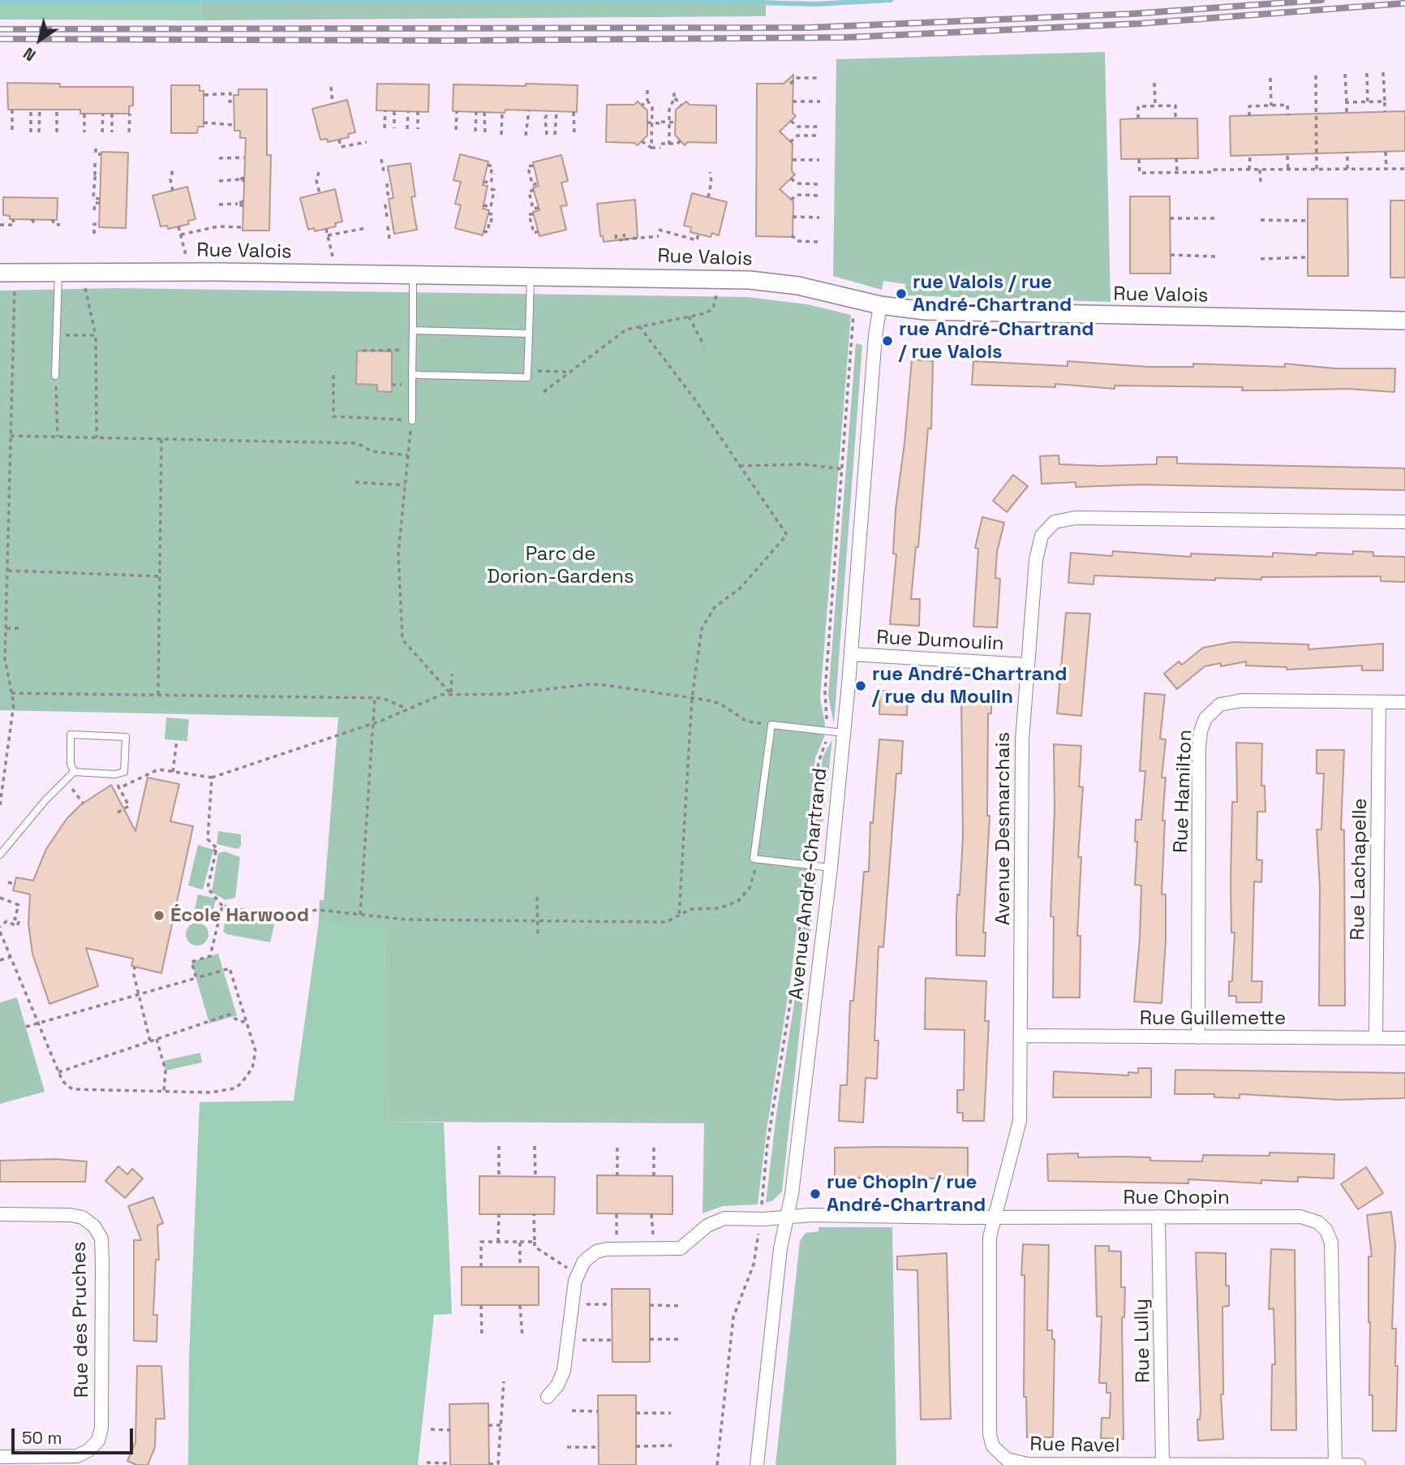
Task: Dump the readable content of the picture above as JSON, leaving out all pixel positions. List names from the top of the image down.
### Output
{
  "streets": {
    "street": [
      "Rue Valois",
      "Rue Dumoulin",
      "Rue Hamilton",
      "Avenue Desmarchais",
      "Rue Lachapelle",
      "Avenue André-Chartrand",
      "Rue Guillemette",
      "Rue Chopin",
      "Rue des Pruches",
      "Rue Lully",
      "Rue Ravel"
    ]
  },
  "crossings": [
    ["Rue Valois", "Avenue André-Chartrand"],
    ["Rue Dumoulin", "Avenue Desmarchais"],
    ["Rue Dumoulin", "Avenue André-Chartrand"],
    ["Rue Hamilton", "Rue Lachapelle"],
    ["Rue Hamilton", "Rue Guillemette"],
    ["Avenue Desmarchais", "Rue Guillemette"],
    ["Avenue Desmarchais", "Rue Chopin"],
    ["Avenue Desmarchais", "Rue Ravel"],
    ["Rue Lachapelle", "Rue Guillemette"],
    ["Avenue André-Chartrand", "Rue Chopin"],
    ["Rue Chopin", "Rue Lully"],
    ["Rue Chopin", "Rue Ravel"],
    ["Rue Lully", "Rue Ravel"]
  ],
  "parks": ["Parc de Dorion-Gardens"],
  "places": [
    "rue Valois / rue André-Chartrand",
    "rue André-Chartrand / rue Valois",
    "rue André-Chartrand / rue du Moulin",
    "École Harwood",
    "rue Chopin / rue André-Chartrand"
  ],
  "scale_bar": "50 m",
  "north": "bottom left"
}
